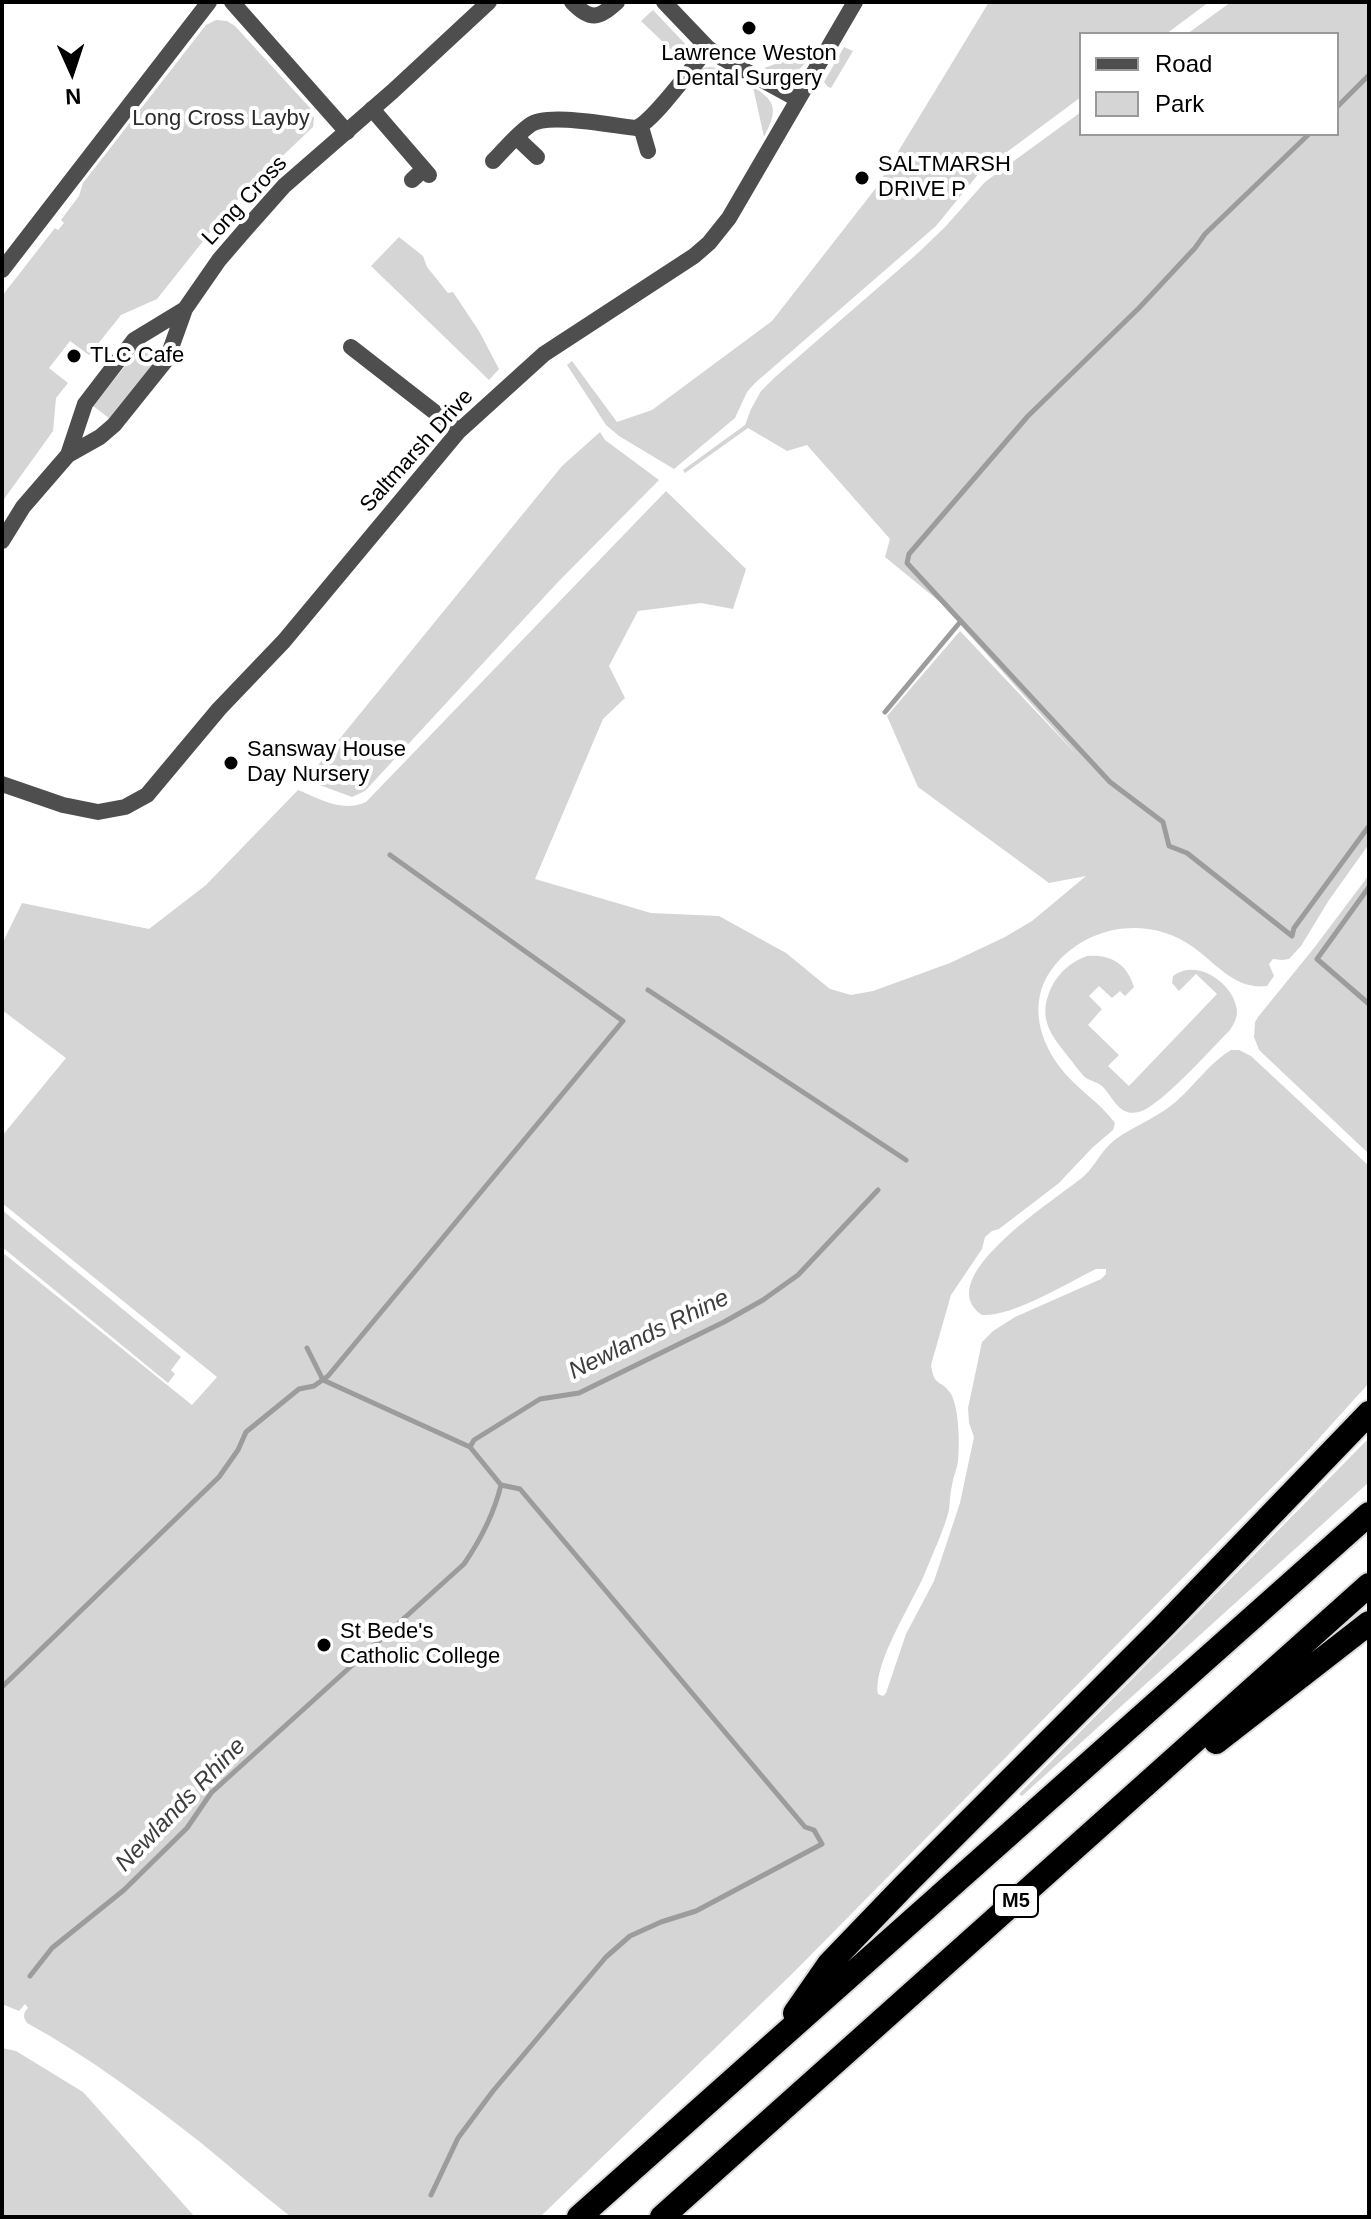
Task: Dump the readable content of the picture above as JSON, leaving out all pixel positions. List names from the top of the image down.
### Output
{
  "streets": {
    "highway": ["M5"],
    "street": ["Long Cross", "Saltmarsh Drive"]
  },
  "water": ["Newlands Rhine"],
  "parks": ["Long Cross Layby"],
  "places": [
    "Lawrence Weston Dental Surgery",
    "SALTMARSH DRIVE P",
    "TLC Cafe",
    "Sansway House Day Nursery",
    "St Bede's Catholic College"
  ],
  "legend": ["Road", "Park"],
  "north": "bottom"
}
